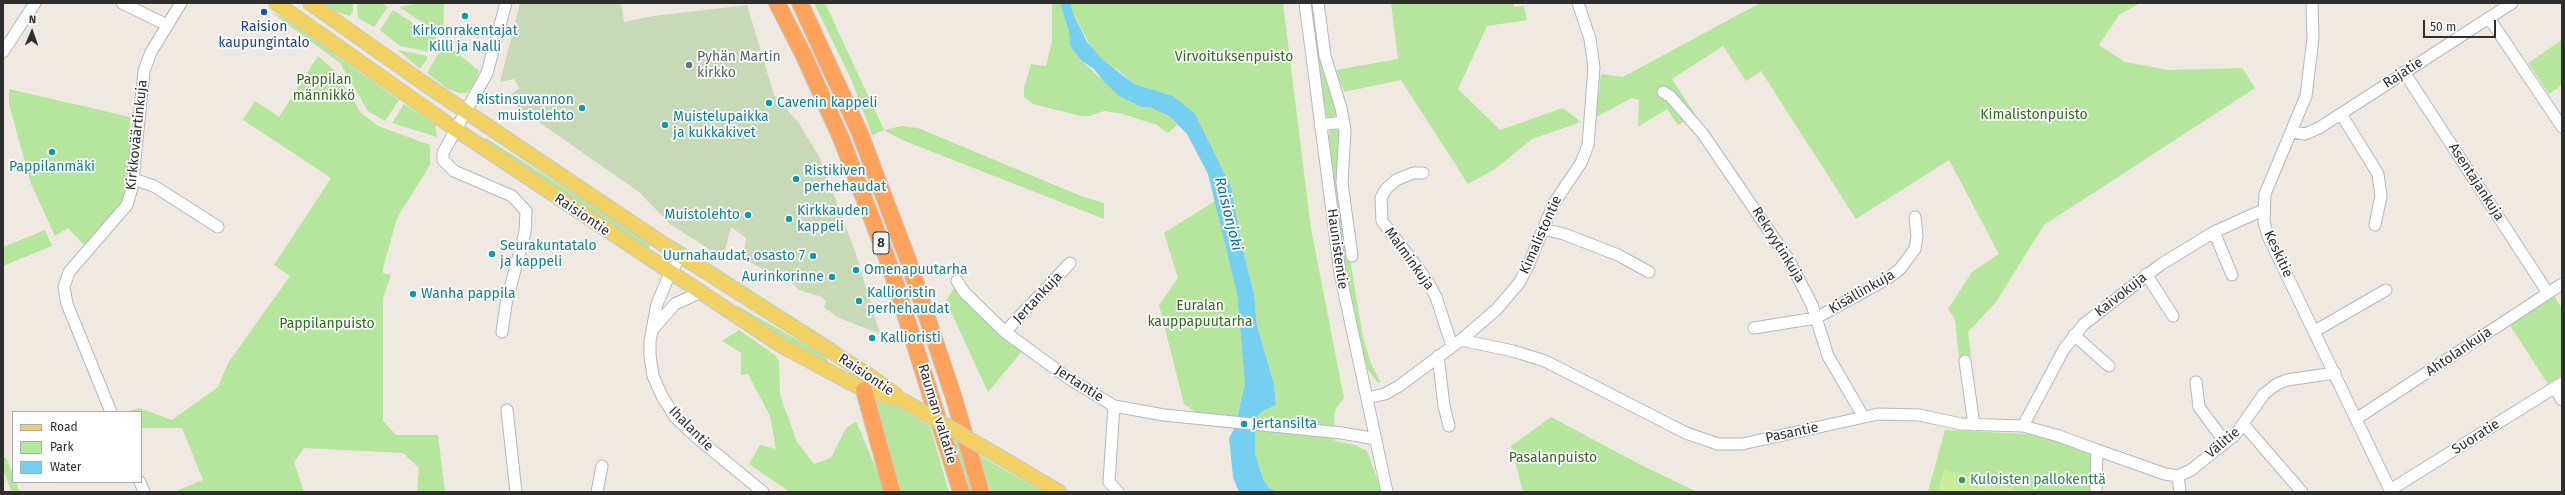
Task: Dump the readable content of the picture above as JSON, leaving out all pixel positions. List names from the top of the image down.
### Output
{
  "streets": {
    "highway": ["8", "Rauman valtatie"],
    "main road": ["Raisiontie"],
    "street": [
      "Rajatie",
      "Kirkkoväärtinkuja",
      "Asentajankuja",
      "Kimalistontie",
      "Rekryytinkuja",
      "Haunistentie",
      "Keskitie",
      "Malminkuja",
      "Kisällinkuja",
      "Kaivokuja",
      "Jertankuja",
      "Ahtolankuja",
      "Jertantie",
      "Ihalantie",
      "Pasantie",
      "Suoratie",
      "Välitie"
    ]
  },
  "crossings": [
    ["Rajatie", "Asentajankuja"],
    ["Rajatie", "Keskitie"],
    ["Asentajankuja", "Ahtolankuja"],
    ["Raisiontie", "Ihalantie"],
    ["Kimalistontie", "Haunistentie"],
    ["Kimalistontie", "Malminkuja"],
    ["Kimalistontie", "Pasantie"],
    ["Rekryytinkuja", "Kisällinkuja"],
    ["Rekryytinkuja", "Pasantie"],
    ["Haunistentie", "Jertantie"],
    ["Keskitie", "Kaivokuja"],
    ["Keskitie", "Ahtolankuja"],
    ["Keskitie", "Suoratie"],
    ["Keskitie", "Välitie"],
    ["Malminkuja", "Pasantie"],
    ["Kaivokuja", "Pasantie"],
    ["Jertankuja", "Jertantie"]
  ],
  "water": ["Raisionjoki"],
  "parks": [
    "Virvoituksenpuisto",
    "Pappilan männikkö",
    "Kimalistonpuisto",
    "Euralan kauppapuutarha",
    "Pappilanpuisto",
    "Pasalanpuisto"
  ],
  "places": [
    "Raision kaupungintalo",
    "Kirkonrakentajat Killi ja Nalli",
    "Pyhän Martin kirkko",
    "Cavenin kappeli",
    "Ristinsuvannon muistolehto",
    "Muistelupaikka ja kukkakivet",
    "Pappilanmäki",
    "Ristikiven perhehaudat",
    "Muistolehto",
    "Kirkkauden kappeli",
    "Seurakuntatalo ja kappeli",
    "Uurnahaudat, osasto 7",
    "Omenapuutarha",
    "Aurinkorinne",
    "Wanha pappila",
    "Kallioristin perhehaudat",
    "Kallioristi",
    "Jertansilta",
    "Kuloisten pallokenttä"
  ],
  "legend": ["Road", "Park", "Water"],
  "scale_bar": "50 m",
  "north": "top"
}
